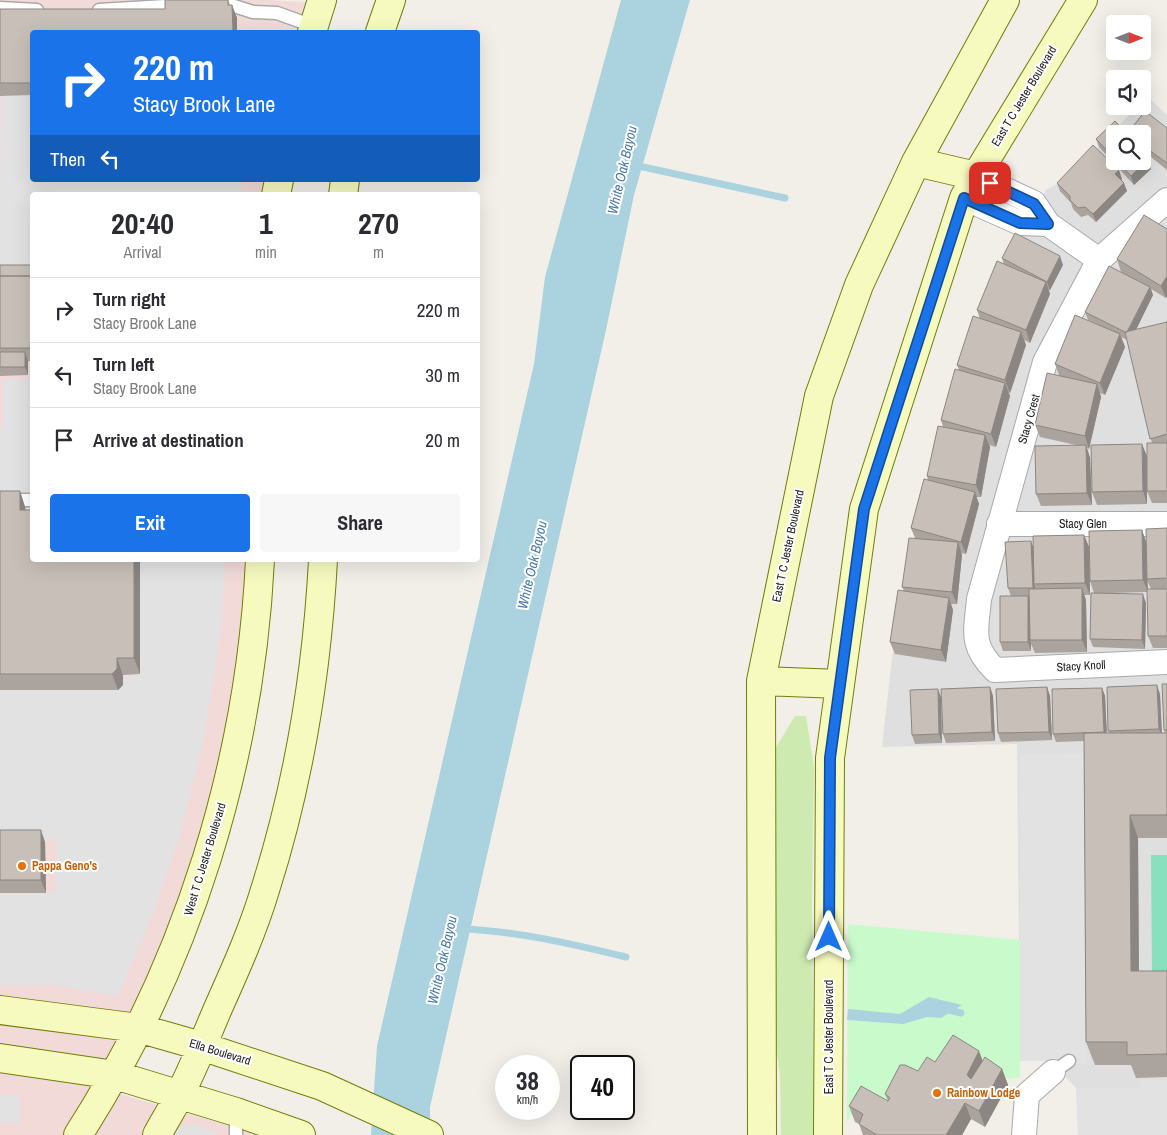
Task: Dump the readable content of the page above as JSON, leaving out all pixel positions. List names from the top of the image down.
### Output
{
  "streets": {
    "street": [
      "East T C Jester Boulevard",
      "Stacy Crest",
      "Stacy Glen",
      "Stacy Knoll",
      "West T C Jester Boulevard",
      "Ella Boulevard"
    ]
  },
  "crossings": [
    ["Stacy Crest", "Stacy Glen"],
    ["Stacy Crest", "Stacy Knoll"],
    ["West T C Jester Boulevard", "Ella Boulevard"]
  ],
  "water": ["White Oak Bayou"],
  "places": ["Pappa Geno's", "Rainbow Lodge"],
  "north": "right",
  "page": {
    "turn": ["220 m", "Stacy Brook Lane"],
    "then": "Then",
    "eta": [
      "20:40",
      "Arrival",
      "1",
      "min",
      "270",
      "m"
    ],
    "list": [
      {
        "name": "Turn right",
        "note": "Stacy Brook Lane",
        "value": "220 m"
      },
      {
        "name": "Turn left",
        "note": "Stacy Brook Lane",
        "value": "30 m"
      },
      {
        "name": "Arrive at destination",
        "value": "20 m"
      }
    ],
    "buttons": ["Exit", "Share"],
    "speed": "38 km/h",
    "limit": "40"
  }
}
